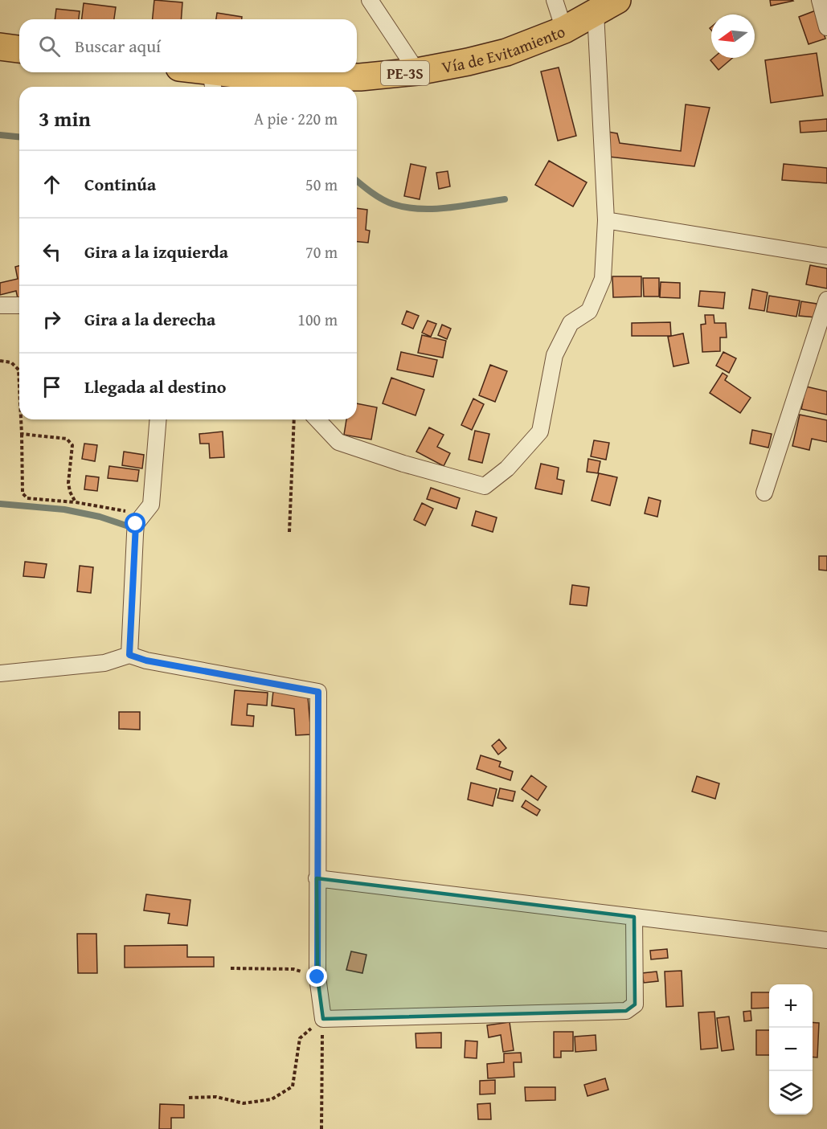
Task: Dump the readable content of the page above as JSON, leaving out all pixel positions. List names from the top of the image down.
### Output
{
  "streets": {
    "highway": ["Vía de Evitamiento", "PE-3S"]
  },
  "north": "left",
  "page": {
    "search": "Buscar aquí",
    "heading": ["3 min", "A pie · 220 m"],
    "list": [
      ["Continúa", "50 m"],
      ["Gira a la izquierda", "70 m"],
      ["Gira a la derecha", "100 m"],
      "Llegada al destino"
    ],
    "map_buttons": ["+", "−"]
  }
}
